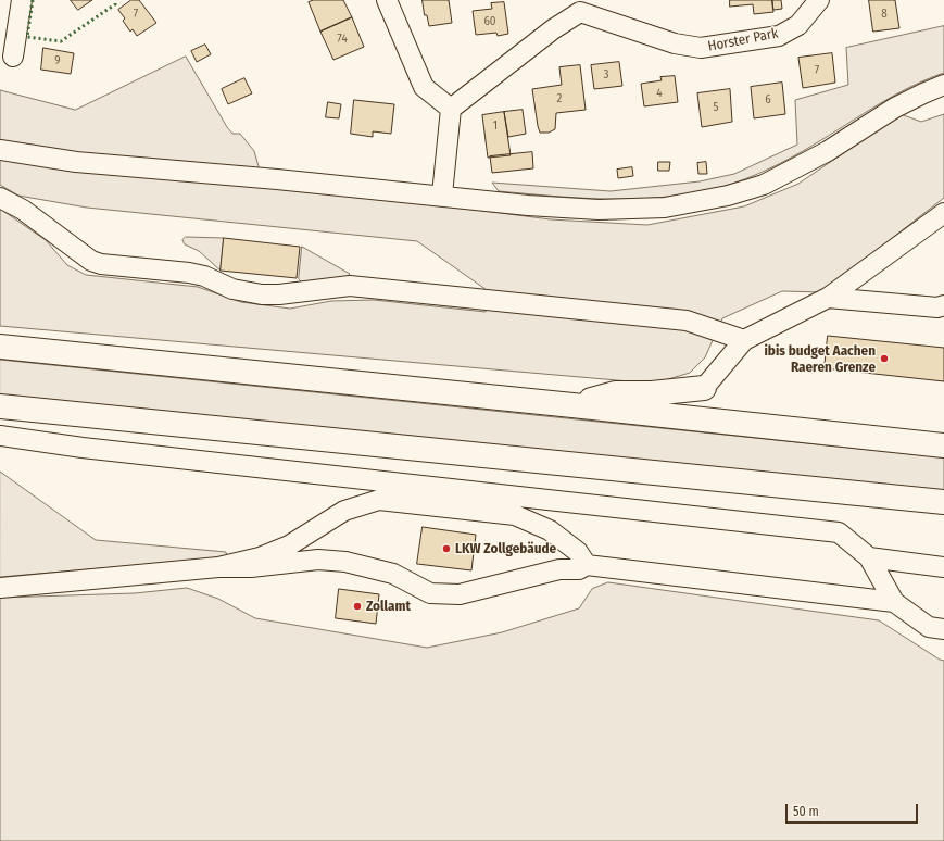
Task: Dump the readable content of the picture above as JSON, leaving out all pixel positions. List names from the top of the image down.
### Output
{
  "streets": {
    "street": ["Horster Park"]
  },
  "places": ["ibis budget Aachen Raeren Grenze", "LKW Zollgebäude", "Zollamt"],
  "house_numbers": [
    "7",
    "8",
    "60",
    "74",
    "9",
    "7",
    "3",
    "4",
    "2",
    "6",
    "5",
    "1"
  ],
  "scale_bar": "50 m"
}
